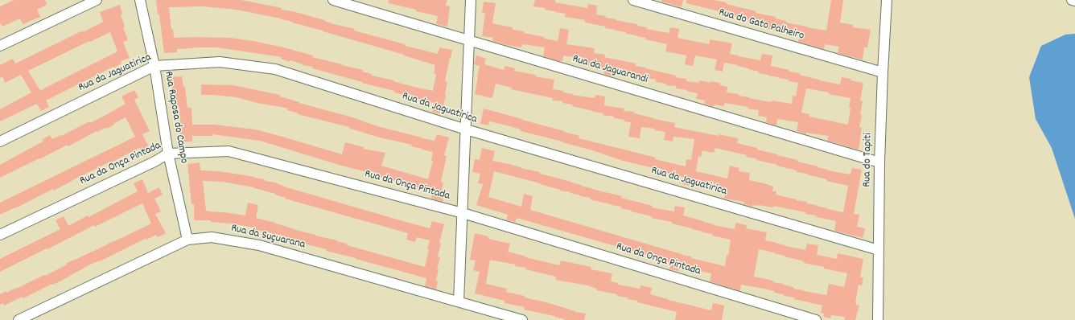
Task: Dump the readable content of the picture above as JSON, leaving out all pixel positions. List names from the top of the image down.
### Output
{
  "streets": {
    "street": [
      "Rua do Gato Palheiro",
      "Rua da Jaguarandi",
      "Rua da Jaguatirica",
      "Rua Raposa do Campo",
      "Rua do Tapiti",
      "Rua da Onça Pintada",
      "Rua da Suçuarana"
    ]
  },
  "crossings": [
    ["Rua do Gato Palheiro", "Rua do Tapiti"],
    ["Rua da Jaguarandi", "Rua do Tapiti"],
    ["Rua da Jaguatirica", "Rua Raposa do Campo"],
    ["Rua da Jaguatirica", "Rua do Tapiti"],
    ["Rua Raposa do Campo", "Rua da Onça Pintada"],
    ["Rua Raposa do Campo", "Rua da Suçuarana"]
  ]
}
